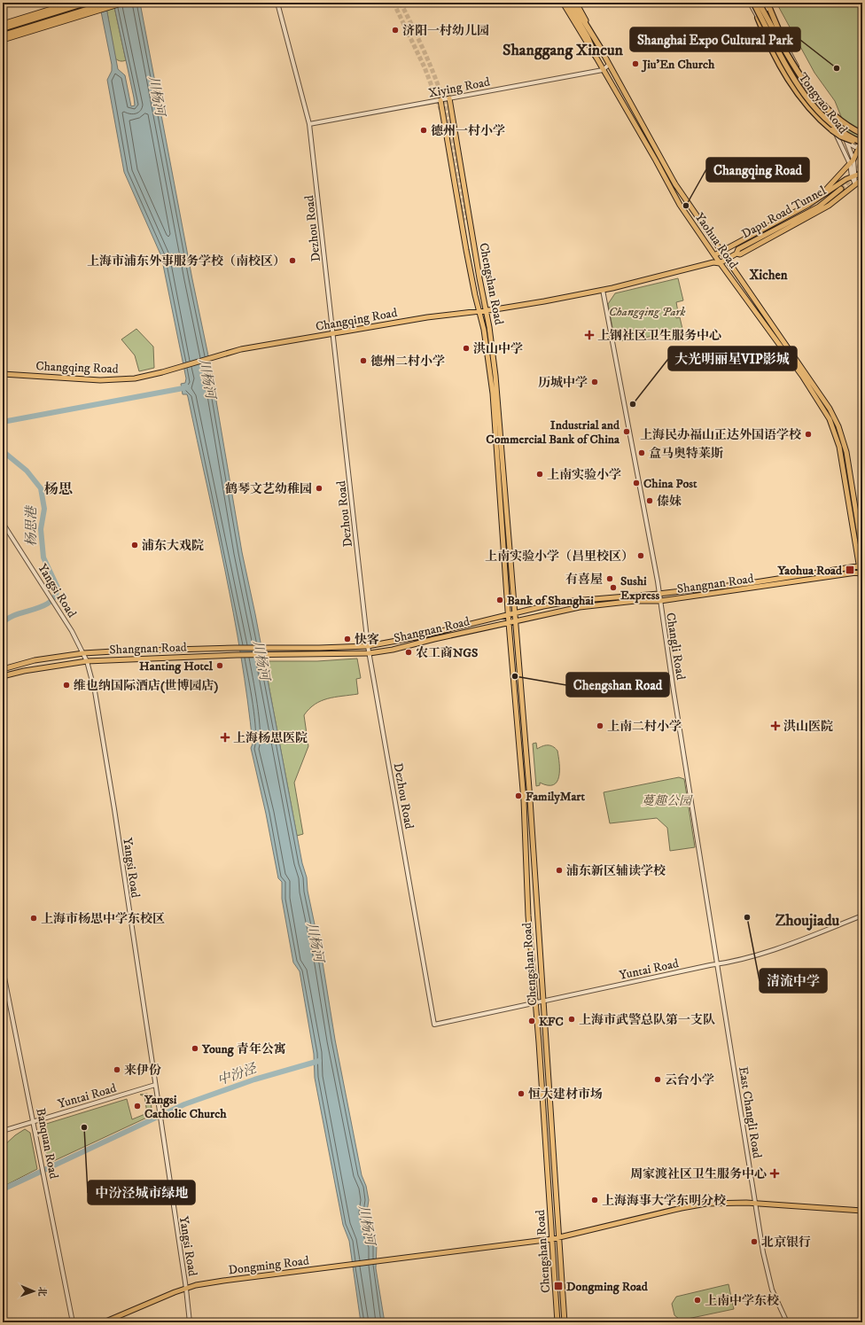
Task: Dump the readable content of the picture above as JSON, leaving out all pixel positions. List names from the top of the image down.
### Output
{
  "streets": {
    "main road": [
      "Dapu Road Tunnel",
      "Yaohua Road",
      "Chengshan Road",
      "Changqing Road",
      "Shangnan Road",
      "Dongming Road"
    ],
    "street": [
      "Xiying Road",
      "Tongyao Road",
      "Dezhou Road",
      "Yangsi Road",
      "Changli Road",
      "Yuntai Road",
      "East Changli Road",
      "Banquan Road"
    ]
  },
  "crossings": [
    ["Xiying Road", "Dezhou Road"],
    ["Xiying Road", "Yaohua Road"],
    ["Xiying Road", "Chengshan Road"],
    ["Dezhou Road", "Changqing Road"],
    ["Dezhou Road", "Shangnan Road"],
    ["Dezhou Road", "Yuntai Road"],
    ["Yaohua Road", "Changqing Road"],
    ["Yaohua Road", "Shangnan Road"],
    ["Chengshan Road", "Changqing Road"],
    ["Chengshan Road", "Shangnan Road"],
    ["Chengshan Road", "Yuntai Road"],
    ["Chengshan Road", "Dongming Road"],
    ["Changqing Road", "Changli Road"],
    ["Shangnan Road", "Yangsi Road"],
    ["Shangnan Road", "Changli Road"],
    ["Yangsi Road", "Yuntai Road"],
    ["Yangsi Road", "Dongming Road"],
    ["Changli Road", "Yuntai Road"],
    ["Changli Road", "East Changli Road"],
    ["Yuntai Road", "East Changli Road"],
    ["Yuntai Road", "Banquan Road"],
    ["East Changli Road", "Dongming Road"]
  ],
  "districts": [
    "Shanggang Xincun",
    "Xichen",
    "杨思",
    "Zhoujiadu"
  ],
  "water": ["川杨河", "杨思港", "中汾泾"],
  "parks": ["Changqing Park", "蔓趣公园"],
  "places": {
    "other": [
      "济阳一村幼儿园",
      "Jiu'En Church",
      "Shanghai Expo Cultural Park",
      "德州一村小学",
      "Changqing Road",
      "上海市浦东外事服务学校（南校区）",
      "洪山中学",
      "德州二村小学",
      "历城中学",
      "大光明丽星VIP影城",
      "Industrial and Commercial Bank of China",
      "上海民办福山正达外国语学校",
      "盒马奥特莱斯",
      "上南实验小学",
      "China Post",
      "鹤琴文艺幼稚园",
      "傣妹",
      "浦东大戏院",
      "上南实验小学（昌里校区）",
      "有喜屋",
      "Sushi Express",
      "Bank of Shanghai",
      "快客",
      "农工商NGS",
      "Hanting Hotel",
      "Chengshan Road",
      "维也纳国际酒店(世博园店)",
      "上南二村小学",
      "FamilyMart",
      "浦东新区辅读学校",
      "清流中学",
      "上海市杨思中学东校区",
      "上海市武警总队第一支队",
      "KFC",
      "Young 青年公寓",
      "来伊份",
      "云台小学",
      "恒大建材市场",
      "Yangsi Catholic Church",
      "中汾泾城市绿地",
      "上海海事大学东明分校",
      "北京银行",
      "上南中学东校"
    ],
    "health": [
      "上钢社区卫生服务中心",
      "洪山医院",
      "上海杨思医院",
      "周家渡社区卫生服务中心"
    ],
    "transit": ["Yaohua Road", "Dongming Road"]
  },
  "north": "right"
}
